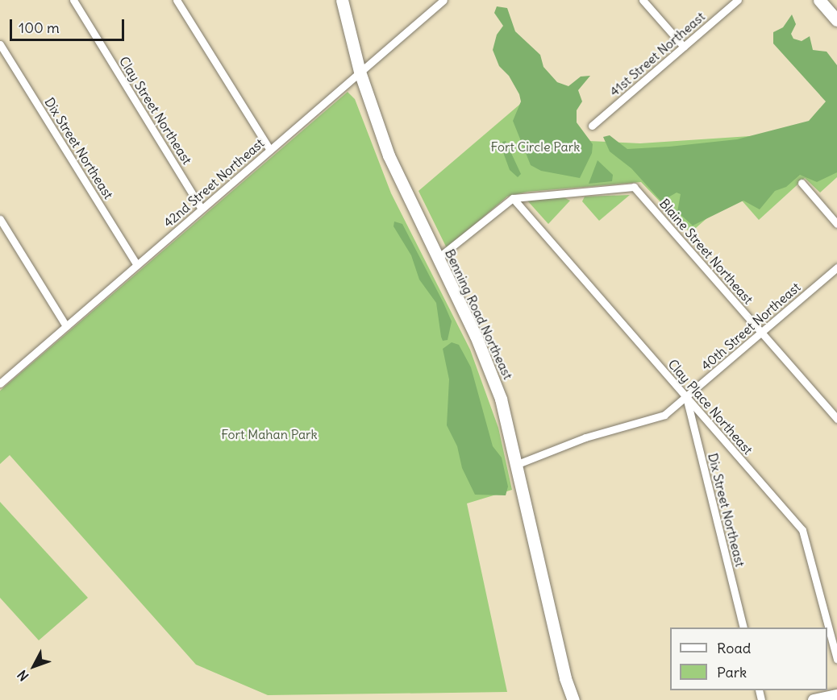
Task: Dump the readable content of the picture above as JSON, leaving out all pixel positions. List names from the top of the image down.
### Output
{
  "streets": {
    "main road": ["Benning Road Northeast"],
    "street": [
      "41st Street Northeast",
      "Clay Street Northeast",
      "Dix Street Northeast",
      "42nd Street Northeast",
      "Blaine Street Northeast",
      "40th Street Northeast",
      "Clay Place Northeast"
    ]
  },
  "crossings": [
    ["Clay Street Northeast", "42nd Street Northeast"],
    ["Dix Street Northeast", "42nd Street Northeast"],
    ["Dix Street Northeast", "40th Street Northeast"],
    ["Dix Street Northeast", "Clay Place Northeast"],
    ["42nd Street Northeast", "Benning Road Northeast"],
    ["Blaine Street Northeast", "40th Street Northeast"],
    ["Blaine Street Northeast", "Clay Place Northeast"],
    ["Benning Road Northeast", "40th Street Northeast"],
    ["40th Street Northeast", "Clay Place Northeast"]
  ],
  "parks": ["Fort Circle Park", "Fort Mahan Park"],
  "legend": ["Road", "Park"],
  "scale_bar": "100 m",
  "north": "bottom left"
}
